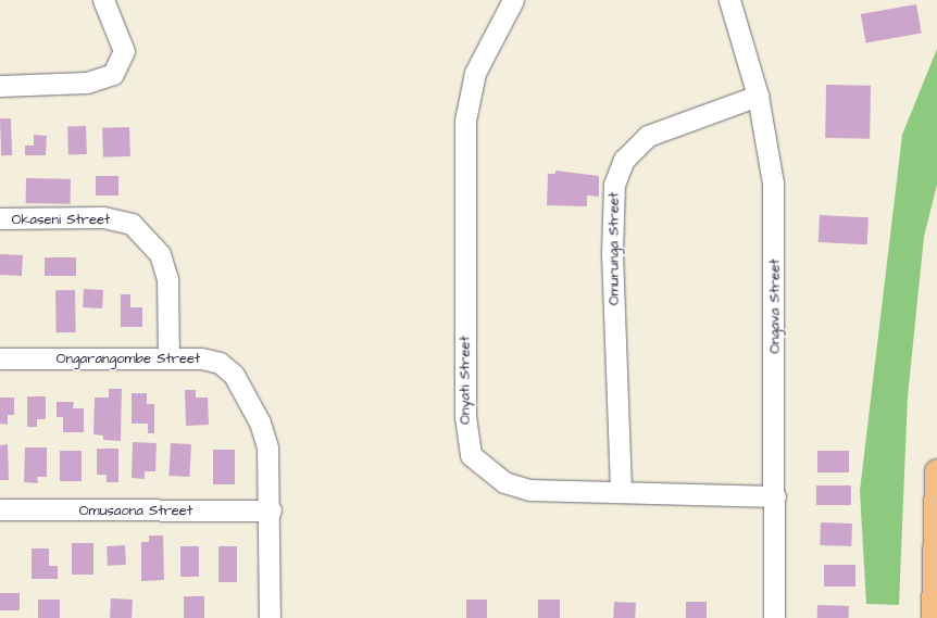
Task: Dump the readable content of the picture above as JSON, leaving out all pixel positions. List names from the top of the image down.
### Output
{
  "streets": {
    "street": [
      "Okaseni Street",
      "Omurunga Street",
      "Ongava Street",
      "Ongarangombe Street",
      "Onyati Street",
      "Omusaona Street"
    ]
  },
  "crossings": [
    ["Okaseni Street", "Ongarangombe Street"],
    ["Omurunga Street", "Ongava Street"],
    ["Omurunga Street", "Onyati Street"],
    ["Ongava Street", "Onyati Street"],
    ["Ongarangombe Street", "Omusaona Street"]
  ]
}
